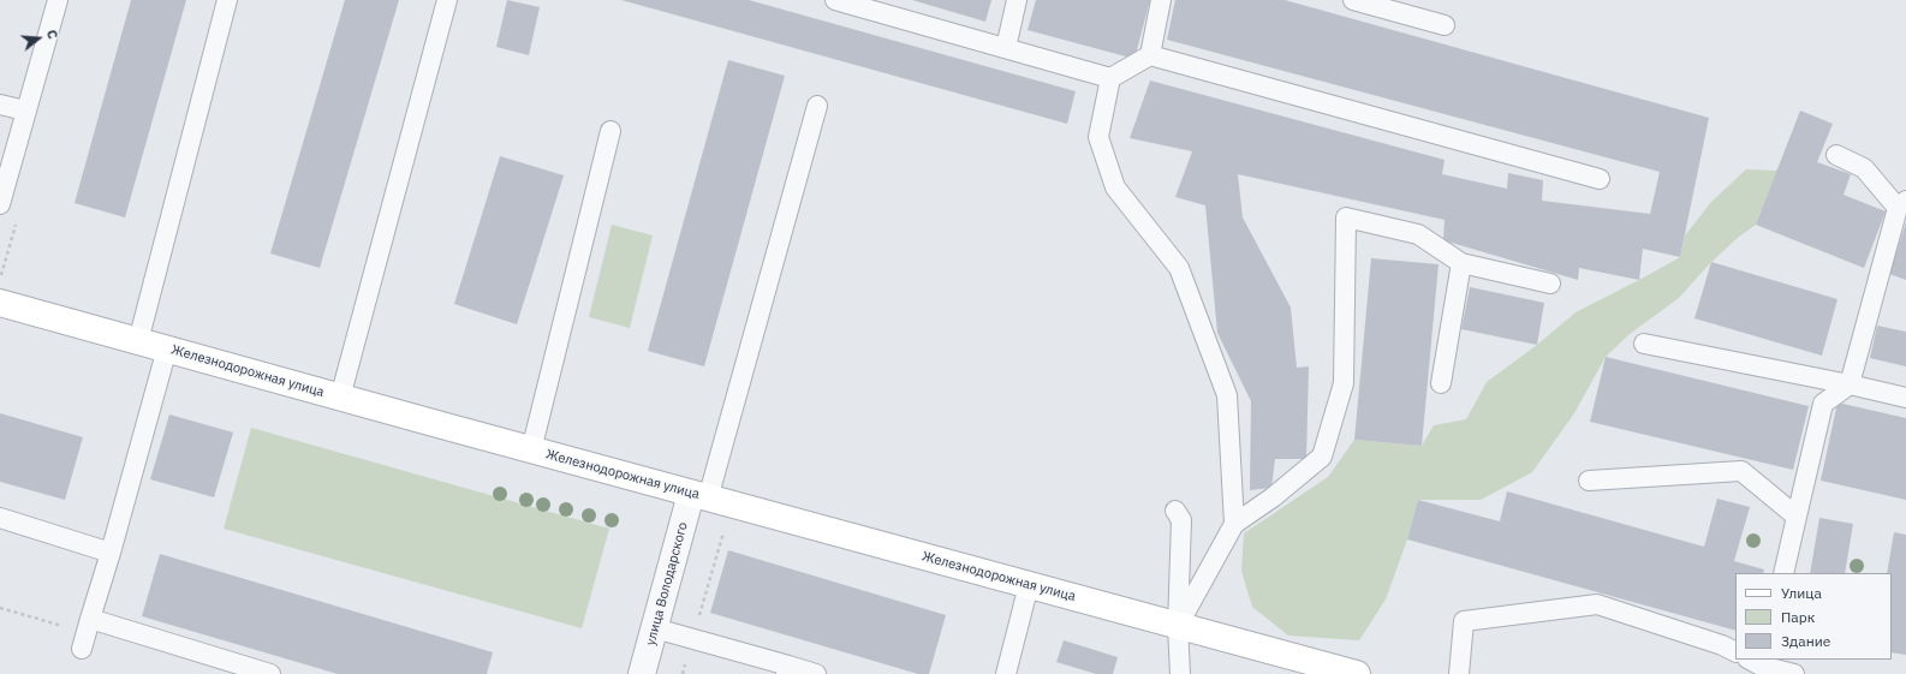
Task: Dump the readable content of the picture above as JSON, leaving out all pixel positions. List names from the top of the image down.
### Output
{
  "streets": {
    "main road": ["Железнодорожная улица"],
    "street": ["улица Володарского"]
  },
  "crossings": [
    ["Железнодорожная улица", "улица Володарского"]
  ],
  "legend": ["Улица", "Парк", "Здание"],
  "north": "right"
}
